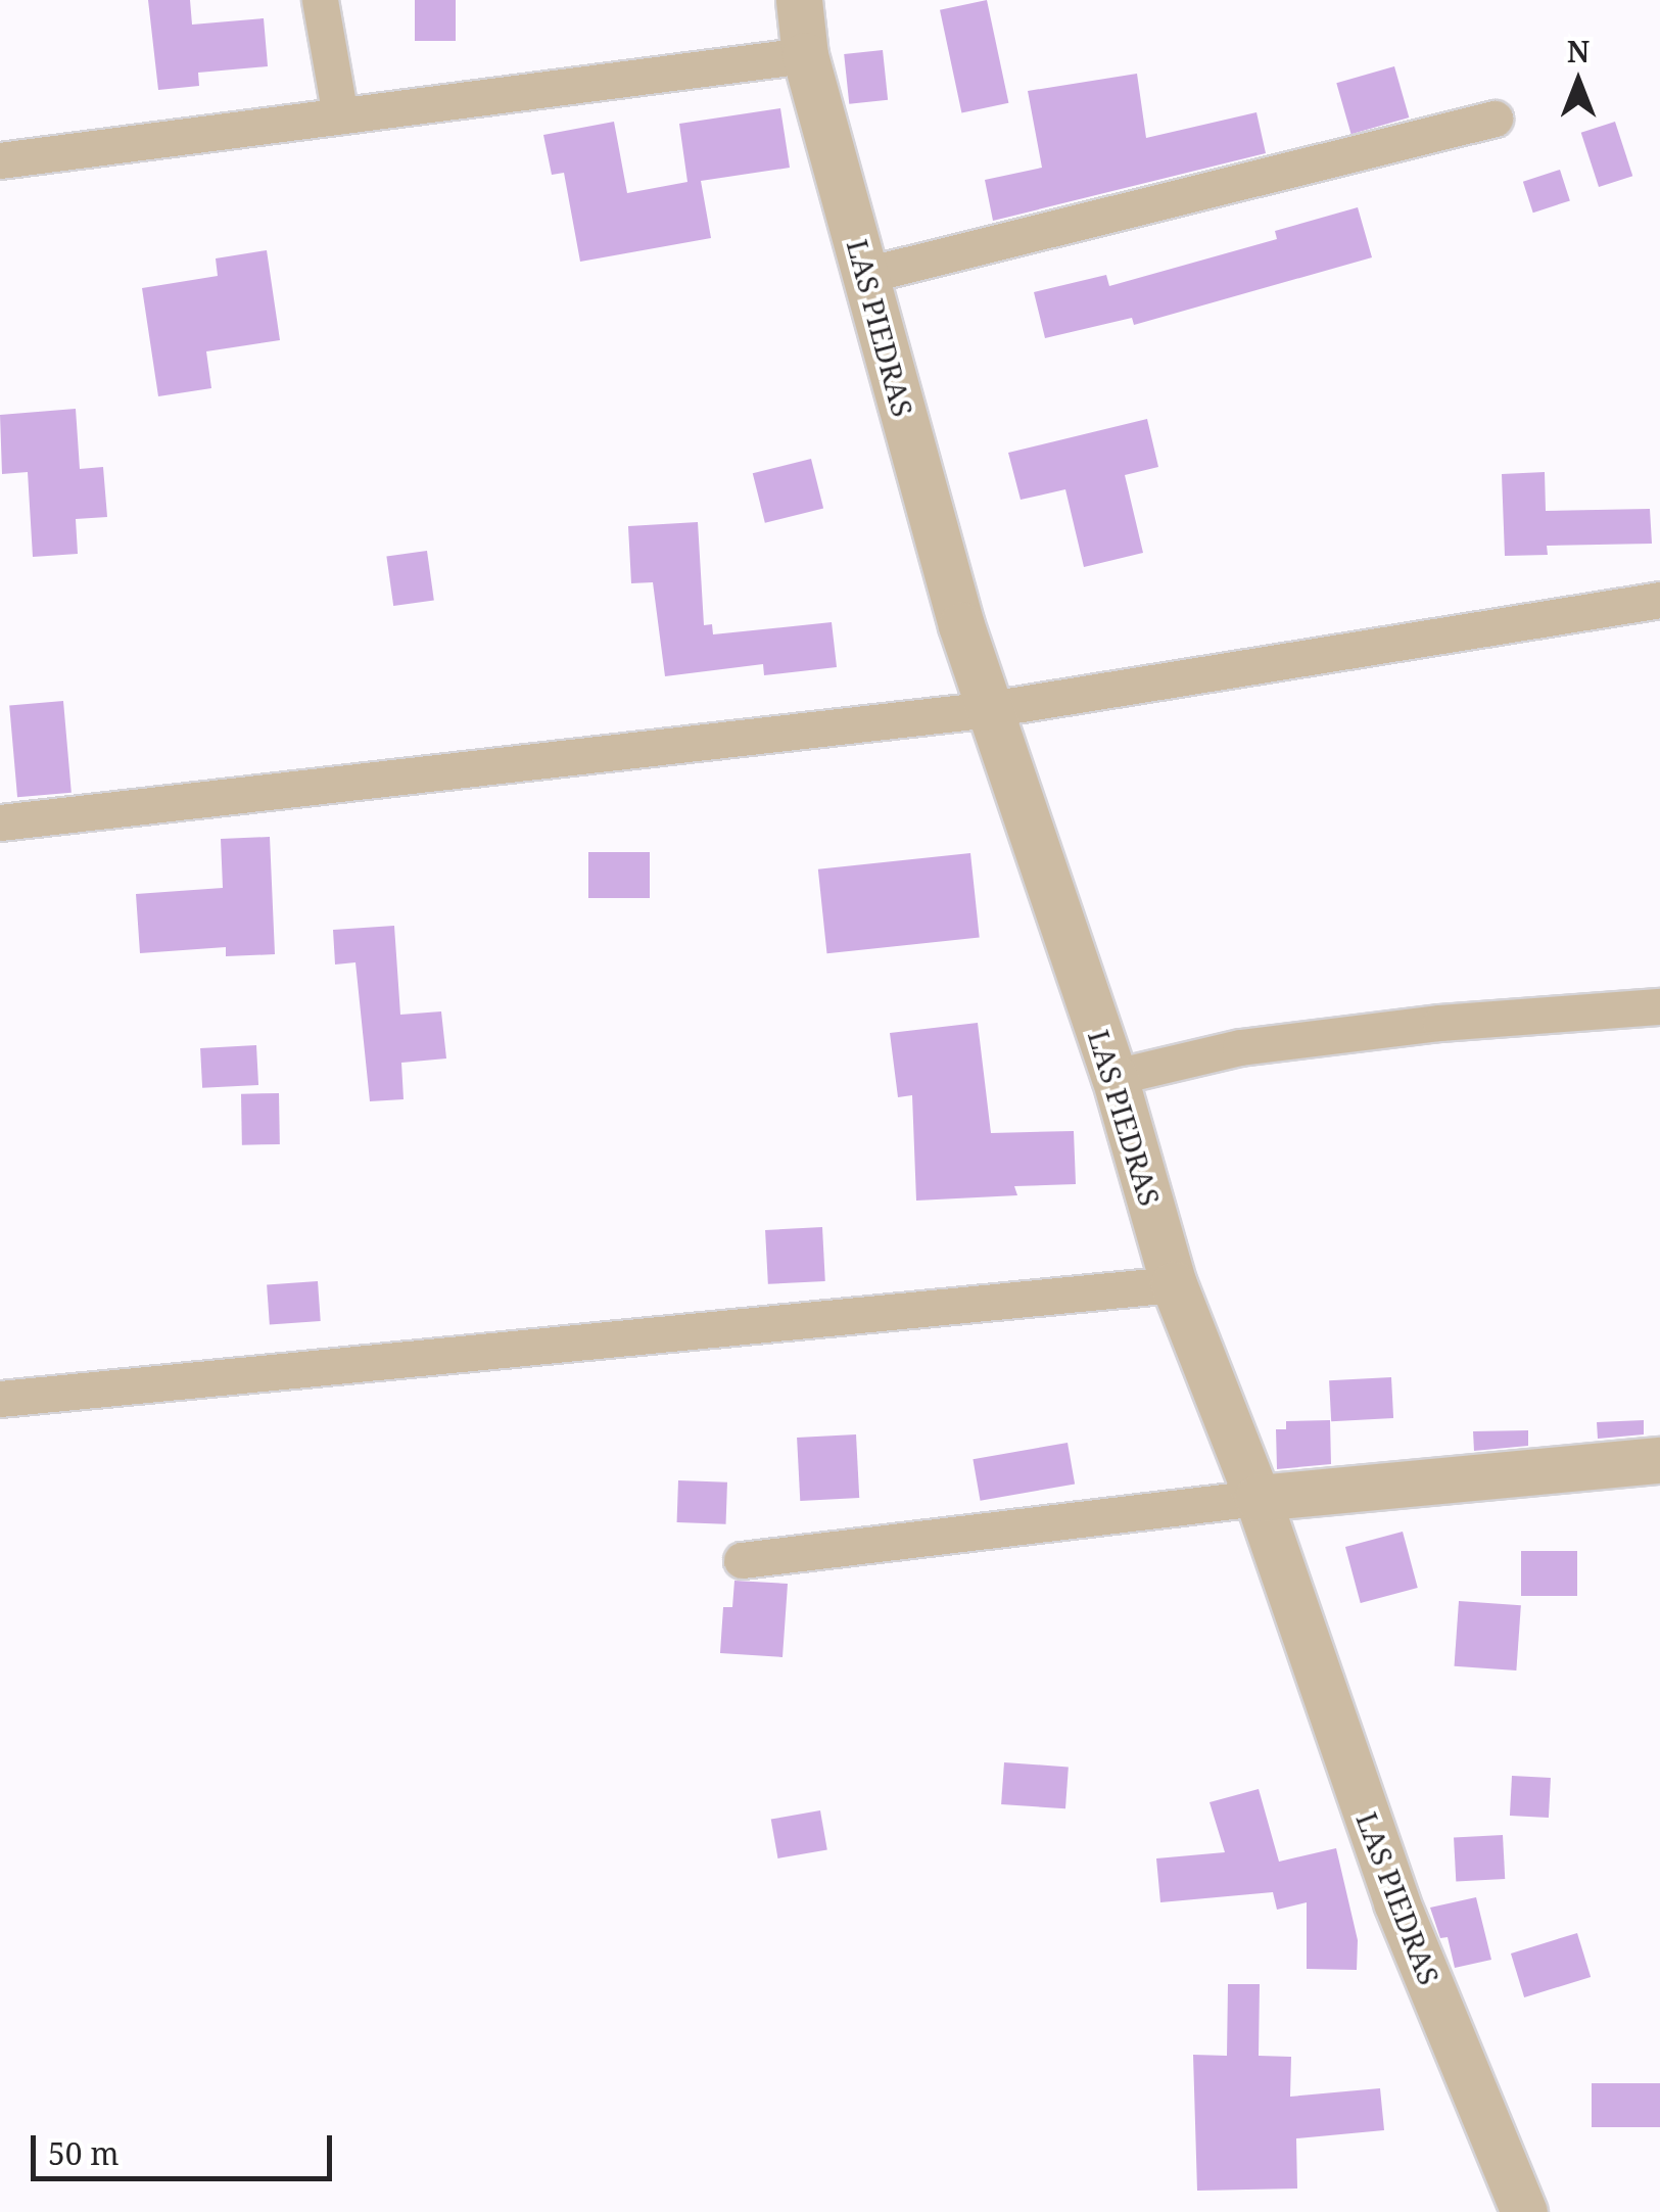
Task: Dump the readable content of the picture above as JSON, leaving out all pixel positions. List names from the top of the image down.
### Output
{
  "streets": {
    "street": ["LAS PIEDRAS"]
  },
  "scale_bar": "50 m",
  "north": "top"
}
